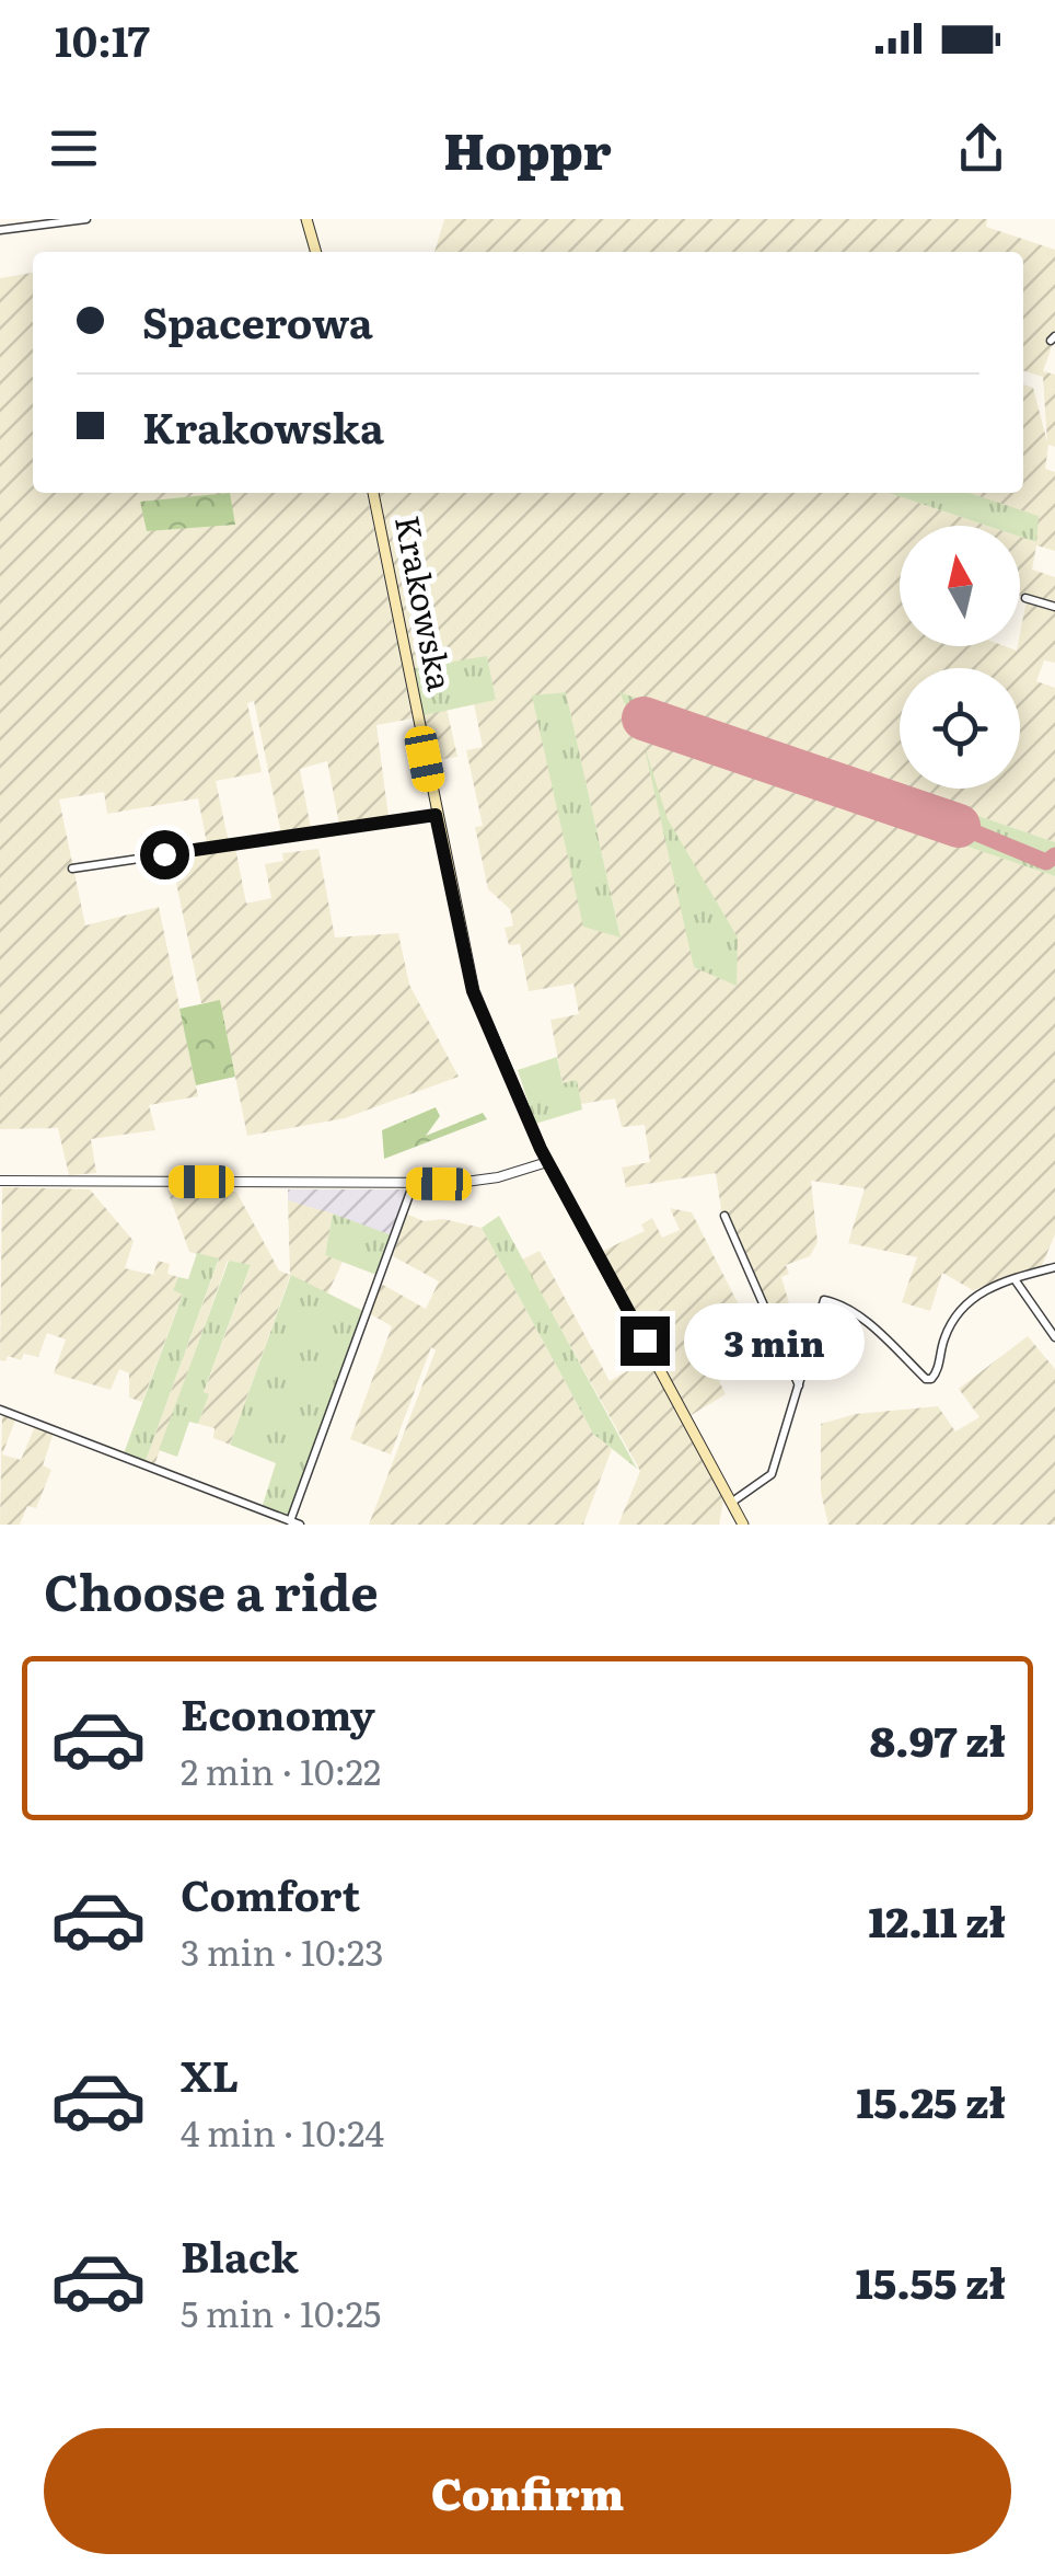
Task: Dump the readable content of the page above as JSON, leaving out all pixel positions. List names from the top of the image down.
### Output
{
  "streets": {
    "main road": ["Krakowska"]
  },
  "north": "top",
  "page": {
    "status": "10:17",
    "header": "Hoppr",
    "banner": ["Spacerowa", "Krakowska"],
    "bubble": "3 min",
    "heading": "Choose a ride",
    "list": [
      {
        "name": "Economy",
        "note": "2 min · 10:22",
        "value": "8.97 zł"
      },
      {
        "name": "Comfort",
        "note": "3 min · 10:23",
        "value": "12.11 zł"
      },
      {
        "name": "XL",
        "note": "4 min · 10:24",
        "value": "15.25 zł"
      },
      {
        "name": "Black",
        "note": "5 min · 10:25",
        "value": "15.55 zł"
      }
    ],
    "buttons": "Confirm"
  }
}
